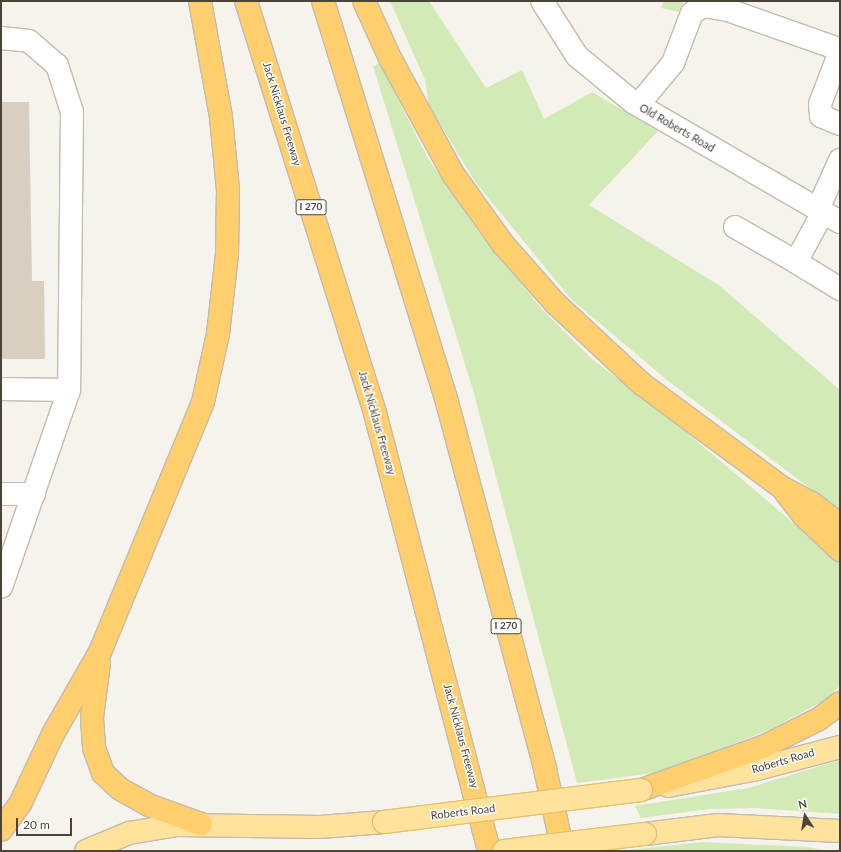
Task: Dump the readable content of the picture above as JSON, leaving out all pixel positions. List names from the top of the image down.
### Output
{
  "streets": {
    "highway": ["Jack Nicklaus Freeway", "I 270"],
    "main road": ["Roberts Road"],
    "street": ["Old Roberts Road"]
  },
  "scale_bar": "20 m",
  "north": "top"
}
